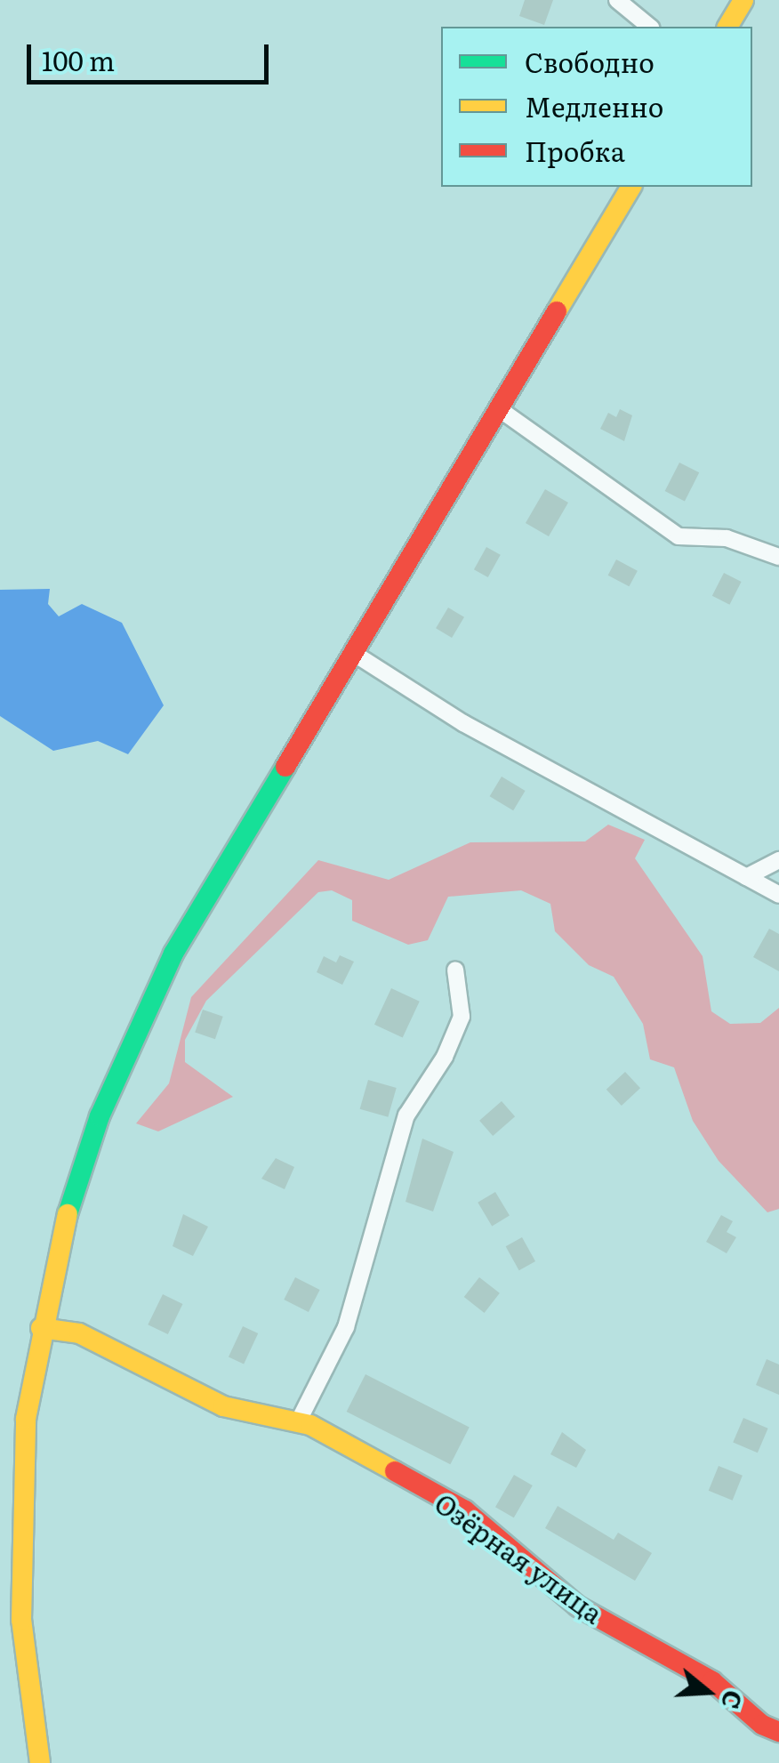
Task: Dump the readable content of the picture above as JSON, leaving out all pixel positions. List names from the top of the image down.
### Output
{
  "streets": {
    "street": ["Озёрная улица"]
  },
  "legend": ["Свободно", "Медленно", "Пробка"],
  "scale_bar": "100 m",
  "north": "right"
}
